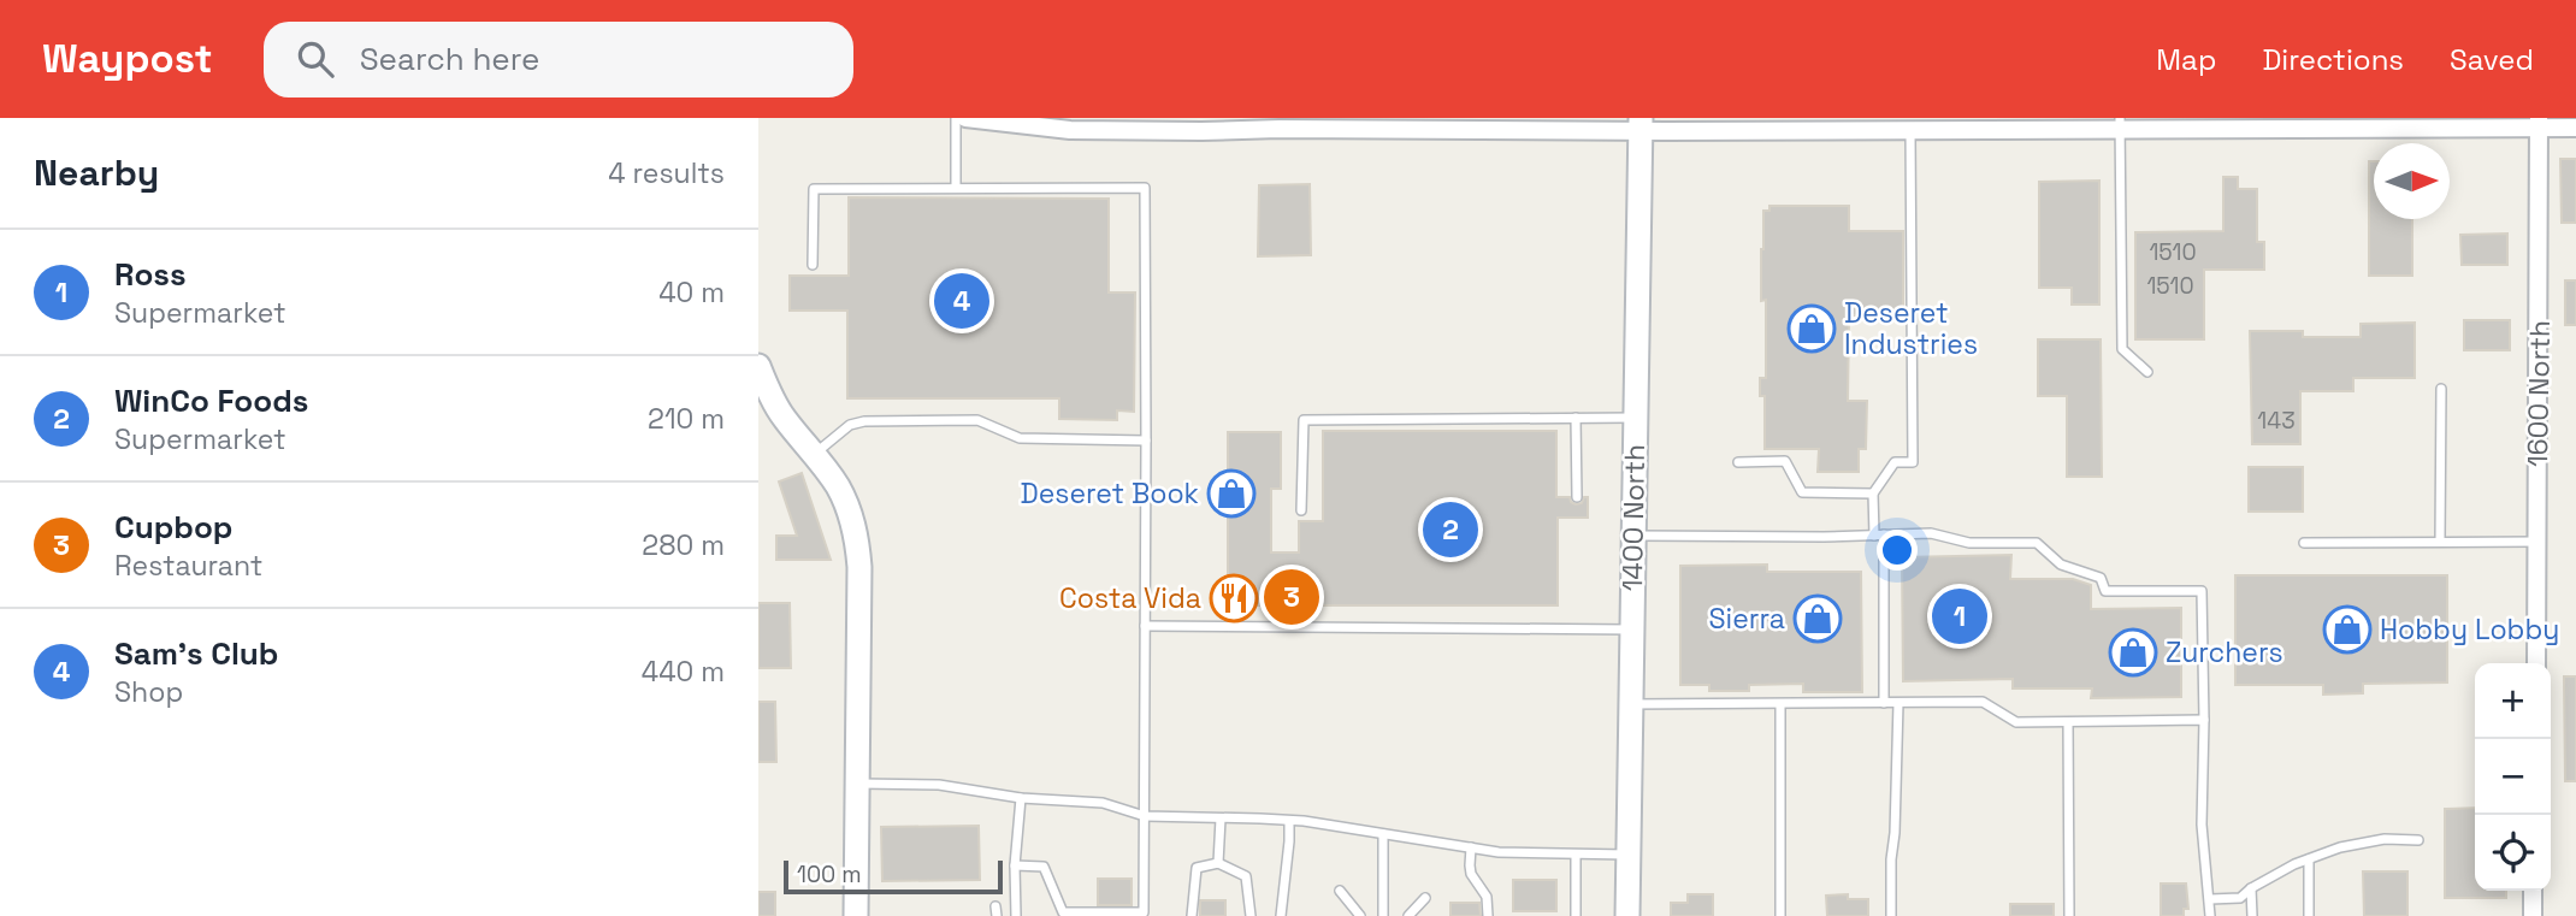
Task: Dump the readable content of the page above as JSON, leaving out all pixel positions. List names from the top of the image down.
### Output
{
  "streets": {
    "main road": ["1400 North"],
    "street": ["1600 North"]
  },
  "places": {
    "shop": [
      "Deseret Industries",
      "Deseret Book",
      "Sierra",
      "Hobby Lobby",
      "Zurchers"
    ],
    "restaurant": ["Costa Vida"]
  },
  "house_numbers": ["1510", "1510", "143"],
  "scale_bar": "100 m",
  "north": "right",
  "page": {
    "header": "Waypost",
    "search": "Search here",
    "nav": ["Map", "Directions", "Saved"],
    "heading": ["Nearby", "4 results"],
    "list": [
      {
        "mark": "1",
        "name": "Ross",
        "note": "Supermarket",
        "value": "40 m"
      },
      {
        "mark": "2",
        "name": "WinCo Foods",
        "note": "Supermarket",
        "value": "210 m"
      },
      {
        "mark": "3",
        "name": "Cupbop",
        "note": "Restaurant",
        "value": "280 m"
      },
      {
        "mark": "4",
        "name": "Sam's Club",
        "note": "Shop",
        "value": "440 m"
      }
    ],
    "pins": [
      "4",
      "2",
      "3",
      "1"
    ],
    "map_buttons": ["+", "−"],
    "scale": "100 m"
  }
}
